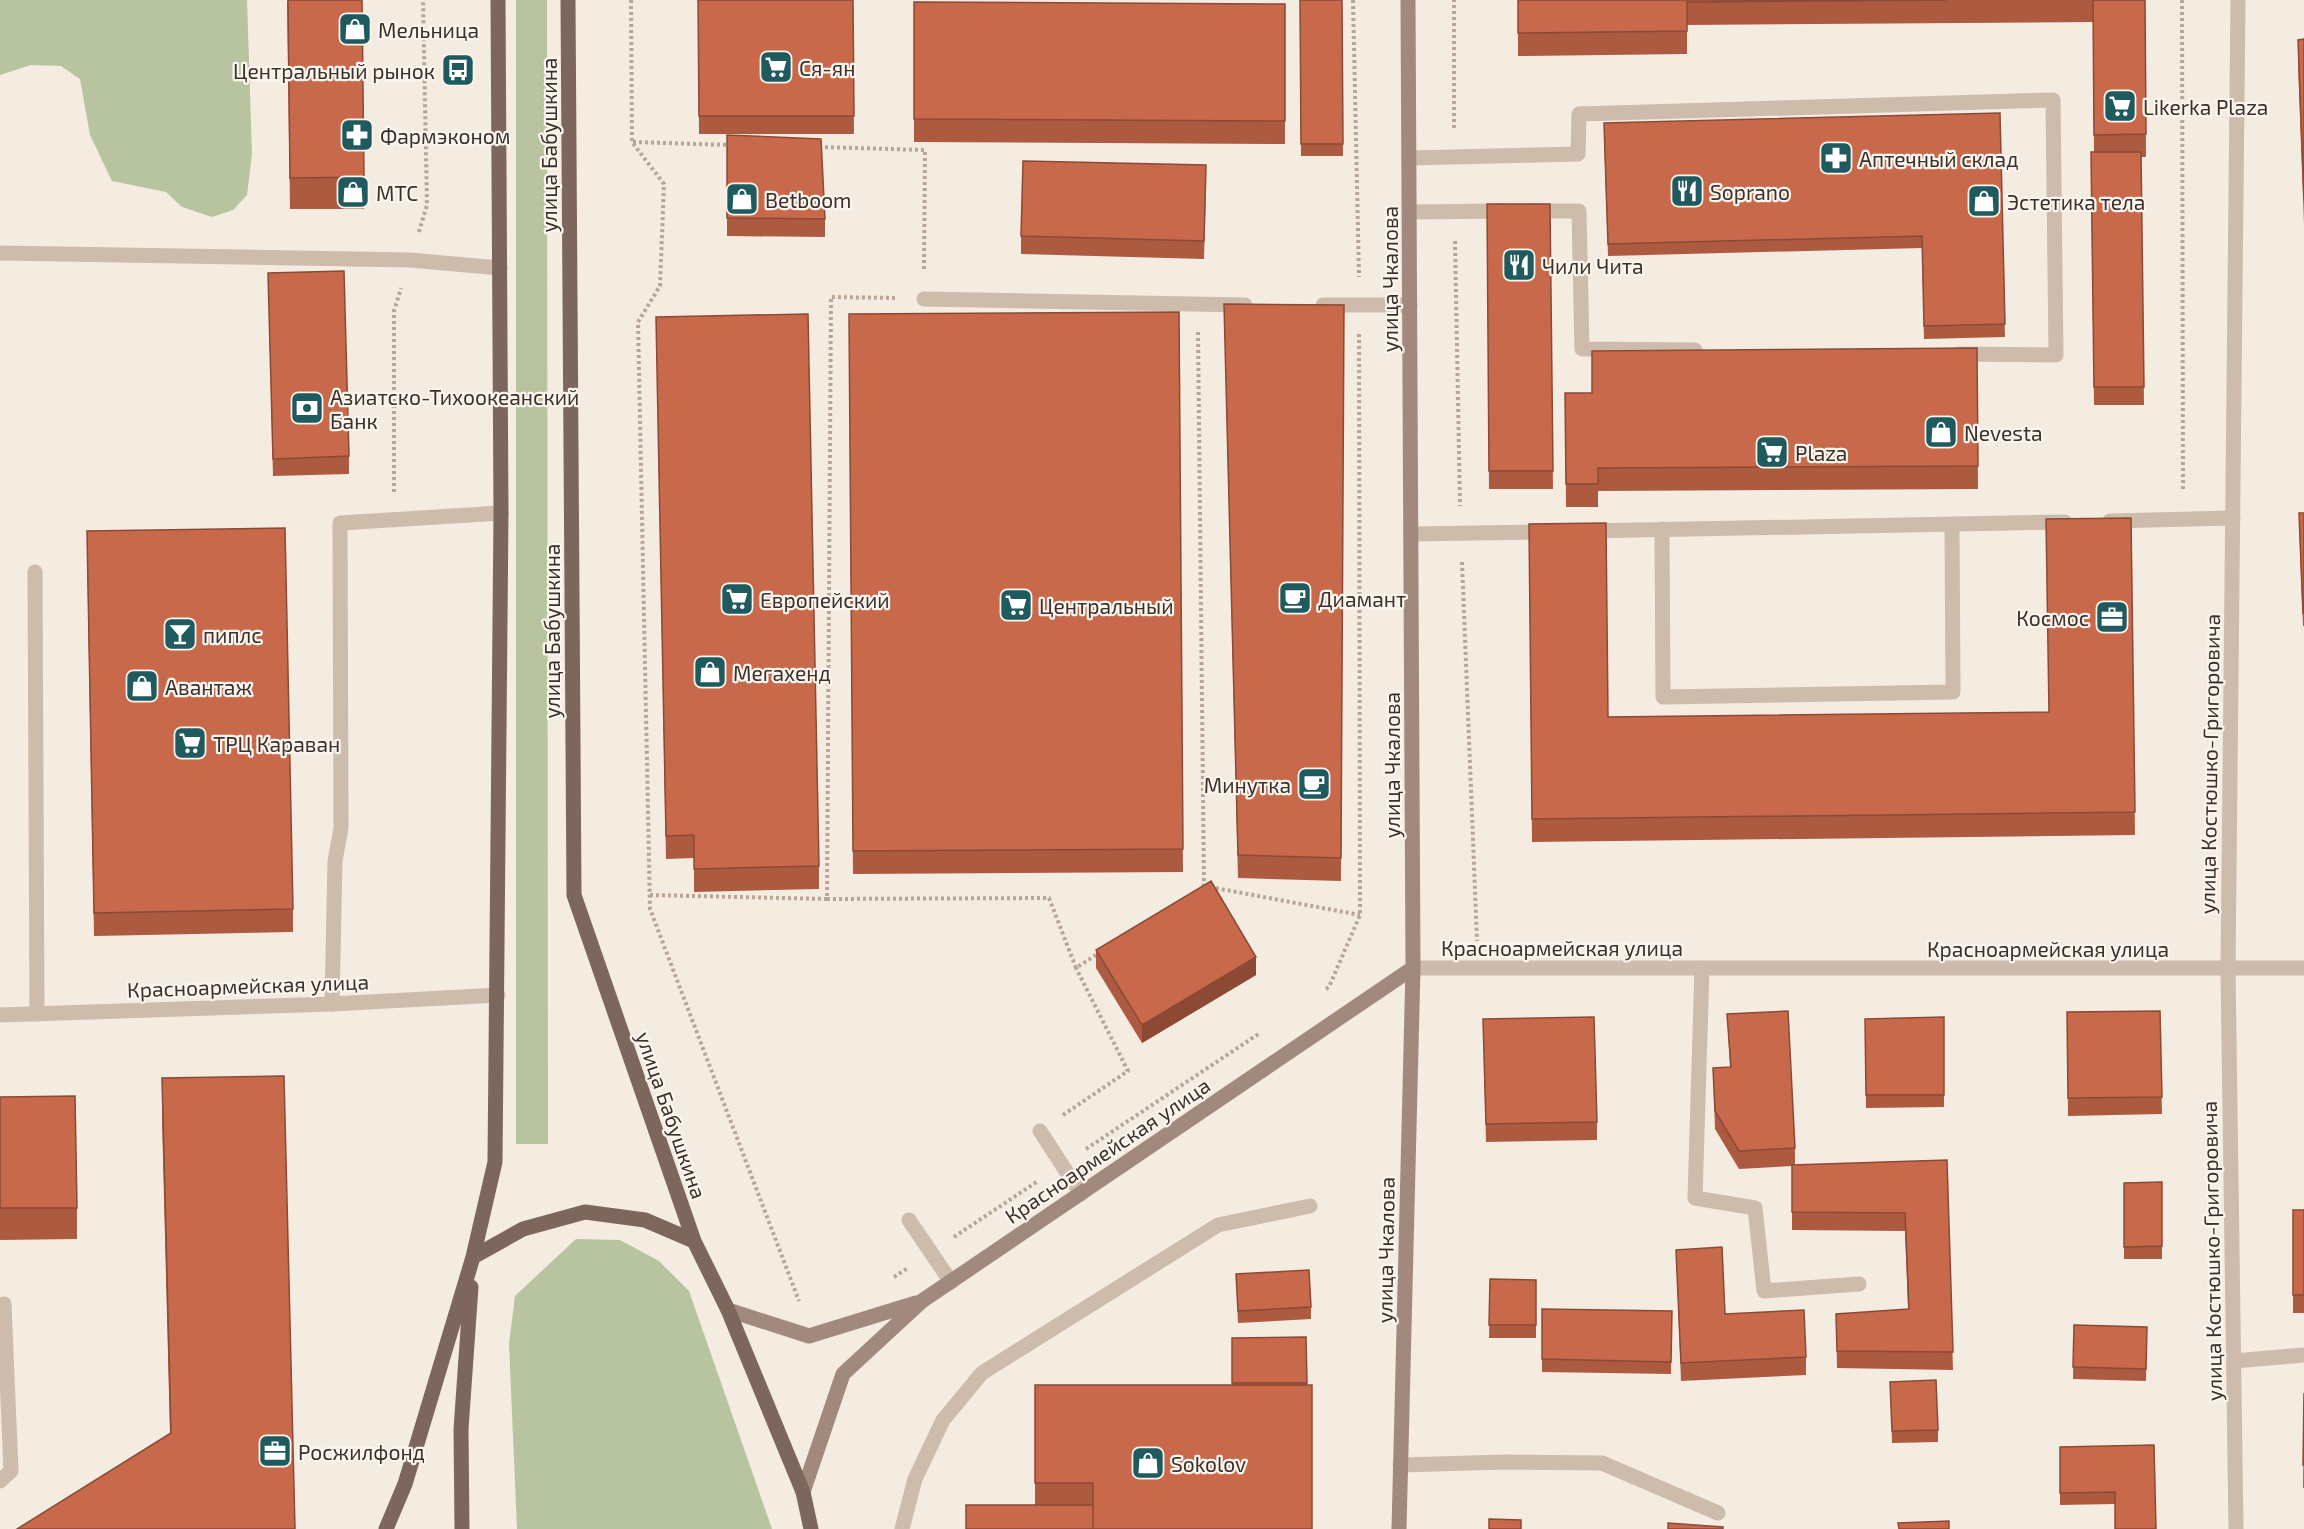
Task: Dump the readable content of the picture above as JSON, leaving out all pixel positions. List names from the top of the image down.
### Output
{
  "streets": {
    "main road": ["улица Бабушкина", "улица Чкалова", "Красноармейская улица"],
    "street": ["улица Костюшко-Григоровича"]
  },
  "crossings": [
    ["улица Чкалова", "Красноармейская улица"],
    ["улица Костюшко-Григоровича", "Красноармейская улица"]
  ],
  "places": {
    "shop": [
      "Мельница",
      "МТС",
      "Betboom",
      "Эстетика тела",
      "Nevesta",
      "Мегахенд",
      "Авантаж",
      "Sokolov"
    ],
    "supermarket": [
      "Ся-ян",
      "Likerka Plaza",
      "Plaza",
      "Европейский",
      "Центральный",
      "ТРЦ Караван"
    ],
    "bus stop": ["Центральный рынок"],
    "pharmacy": ["Фармэконом", "Аптечный склад"],
    "restaurant": ["Soprano", "Чили Чита"],
    "bank": ["Азиатско-Тихоокеанский Банк"],
    "cafe": ["Диамант", "Минутка"],
    "office": ["Космос", "Росжилфонд"],
    "bar": ["пиплс"]
  }
}
